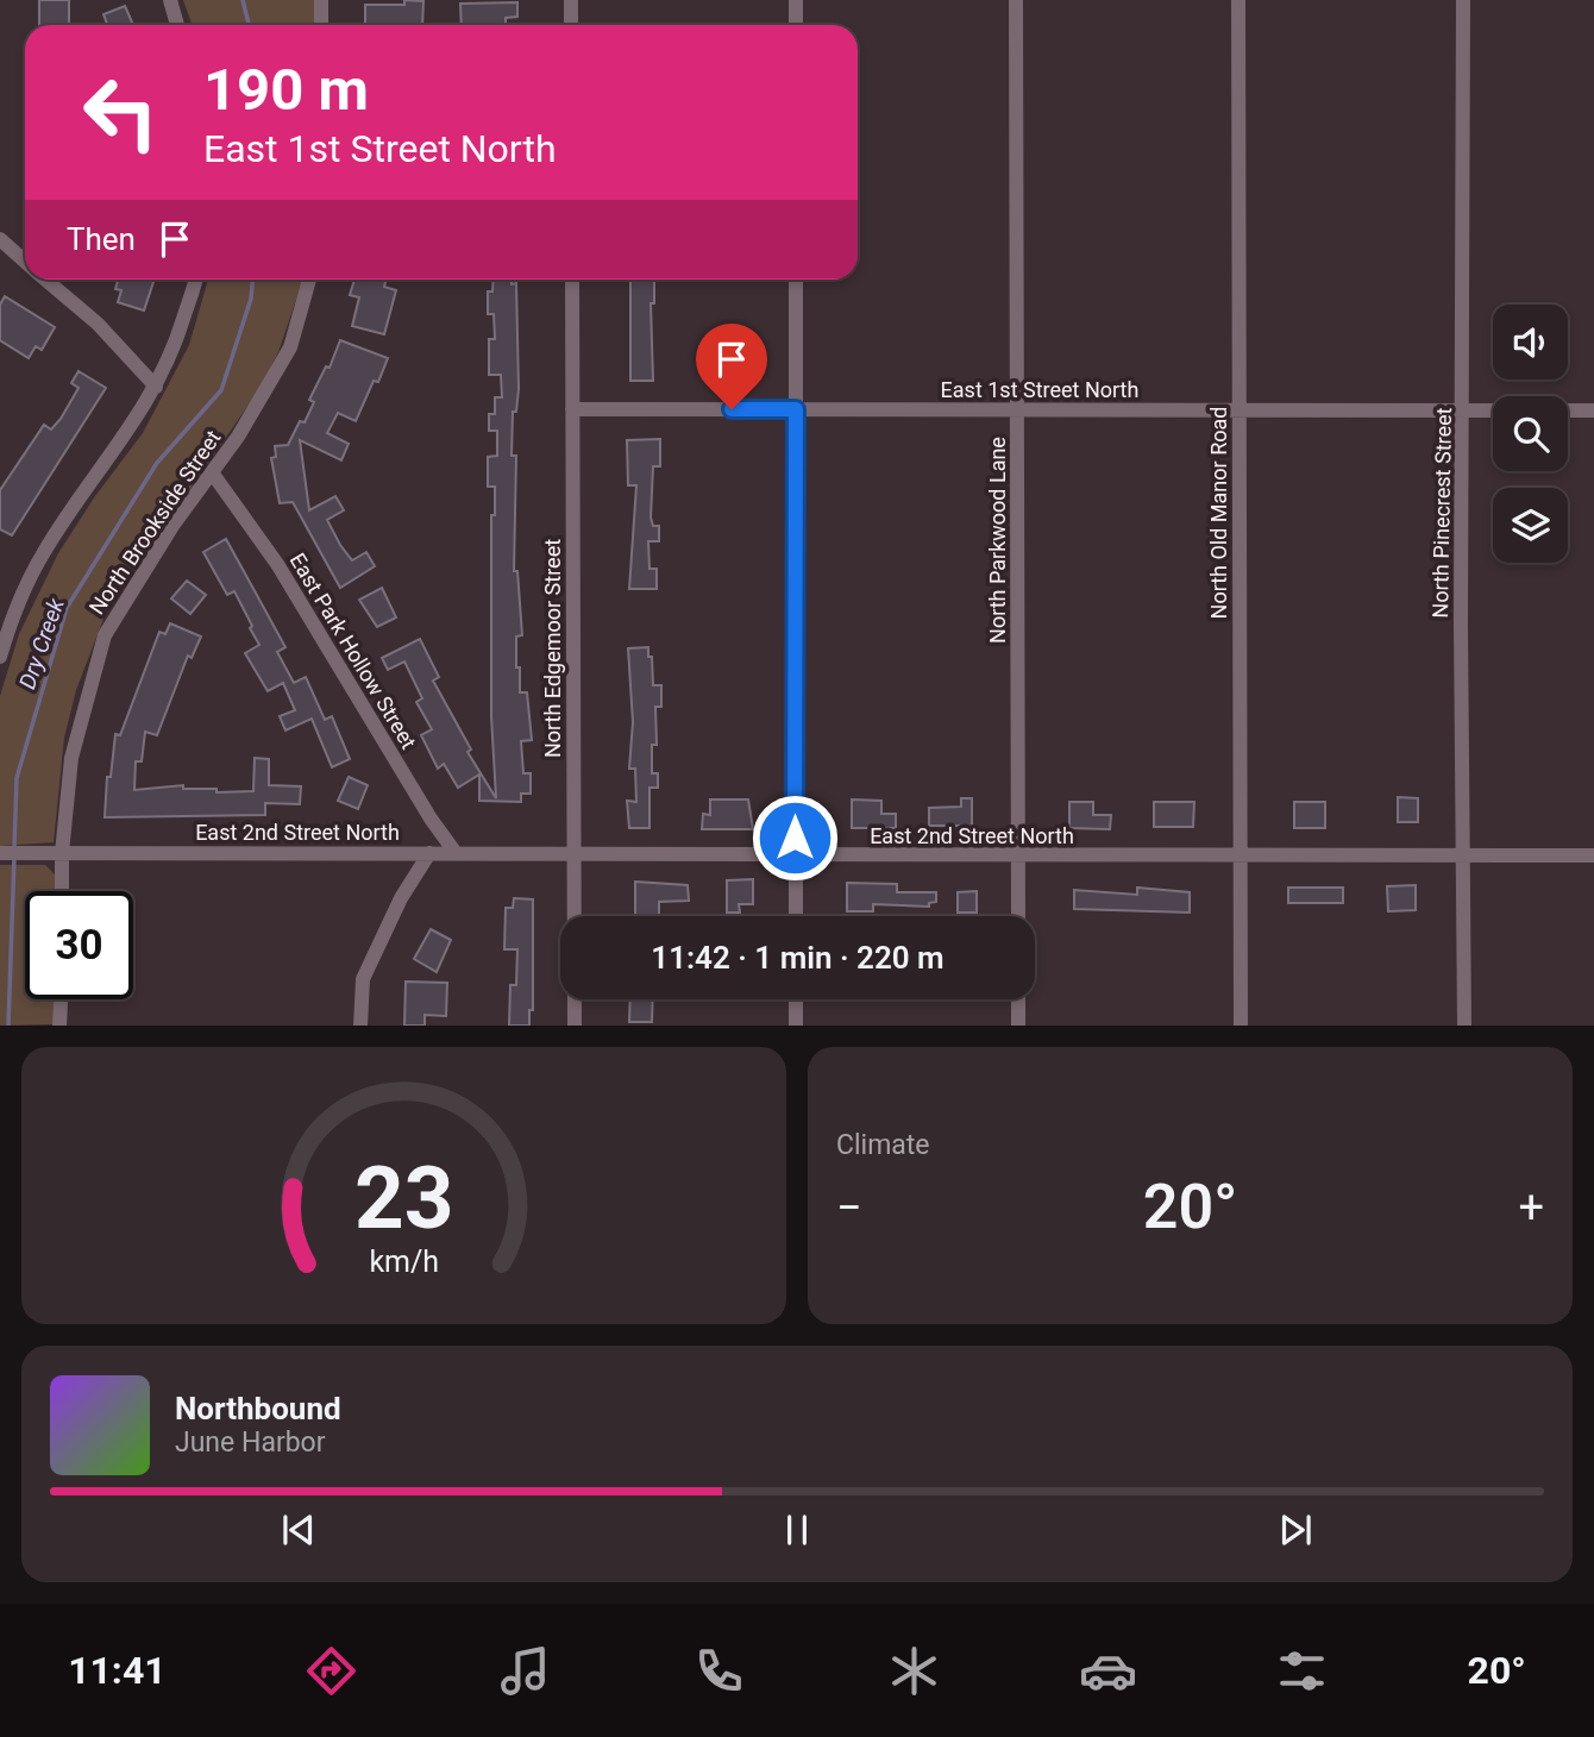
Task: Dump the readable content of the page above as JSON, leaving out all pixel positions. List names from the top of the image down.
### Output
{
  "streets": {
    "street": [
      "East 1st Street North",
      "North Old Manor Road",
      "North Pinecrest Street",
      "North Brookside Street",
      "North Parkwood Lane",
      "North Edgemoor Street",
      "East Park Hollow Street",
      "East 2nd Street North"
    ]
  },
  "crossings": [
    ["East 1st Street North", "North Old Manor Road"],
    ["East 1st Street North", "North Pinecrest Street"],
    ["East 1st Street North", "North Parkwood Lane"],
    ["East 1st Street North", "North Edgemoor Street"],
    ["North Old Manor Road", "East 2nd Street North"],
    ["North Pinecrest Street", "East 2nd Street North"],
    ["North Brookside Street", "East Park Hollow Street"],
    ["North Brookside Street", "East 2nd Street North"],
    ["North Parkwood Lane", "East 2nd Street North"],
    ["North Edgemoor Street", "East 2nd Street North"],
    ["East Park Hollow Street", "East 2nd Street North"]
  ],
  "water": ["Dry Creek"],
  "page": {
    "turn": ["190 m", "East 1st Street North"],
    "then": "Then",
    "limit": "30",
    "trip": "11:42 · 1 min · 220 m",
    "tile": "Climate",
    "heat": ["−", "20°", "+"],
    "song": ["Northbound", "June Harbor"],
    "tabs": ["11:41", "20°"],
    "gauge": ["23", "km/h"]
  }
}
